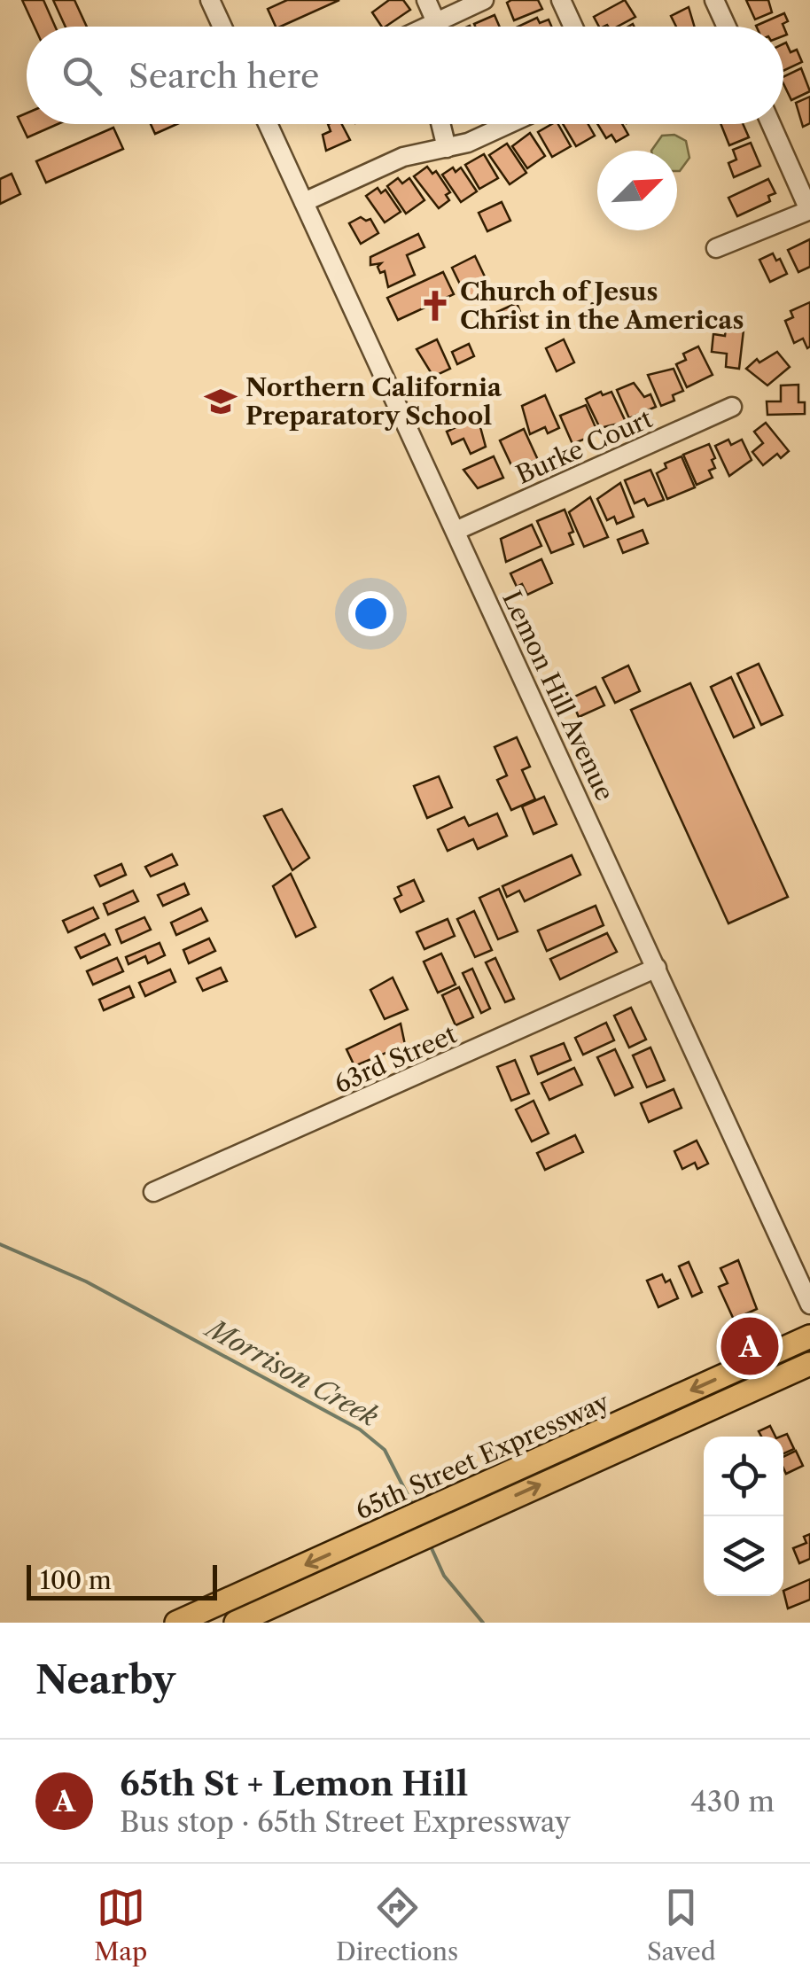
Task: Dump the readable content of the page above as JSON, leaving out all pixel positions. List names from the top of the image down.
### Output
{
  "streets": {
    "main road": ["65th Street Expressway"],
    "street": ["Burke Court", "Lemon Hill Avenue", "63rd Street"]
  },
  "crossings": [
    ["Burke Court", "Lemon Hill Avenue"],
    ["Lemon Hill Avenue", "63rd Street"]
  ],
  "water": ["Morrison Creek"],
  "places": {
    "church": ["Church of Jesus Christ in the Americas"],
    "school or university": ["Northern California Preparatory School"]
  },
  "scale_bar": "100 m",
  "north": "top right",
  "page": {
    "search": "Search here",
    "pins": "A",
    "scale": "100 m",
    "heading": "Nearby",
    "list": [
      {
        "mark": "A",
        "name": "65th St + Lemon Hill",
        "note": "Bus stop · 65th Street Expressway",
        "value": "430 m"
      }
    ],
    "nav": ["Map", "Directions", "Saved"]
  }
}
